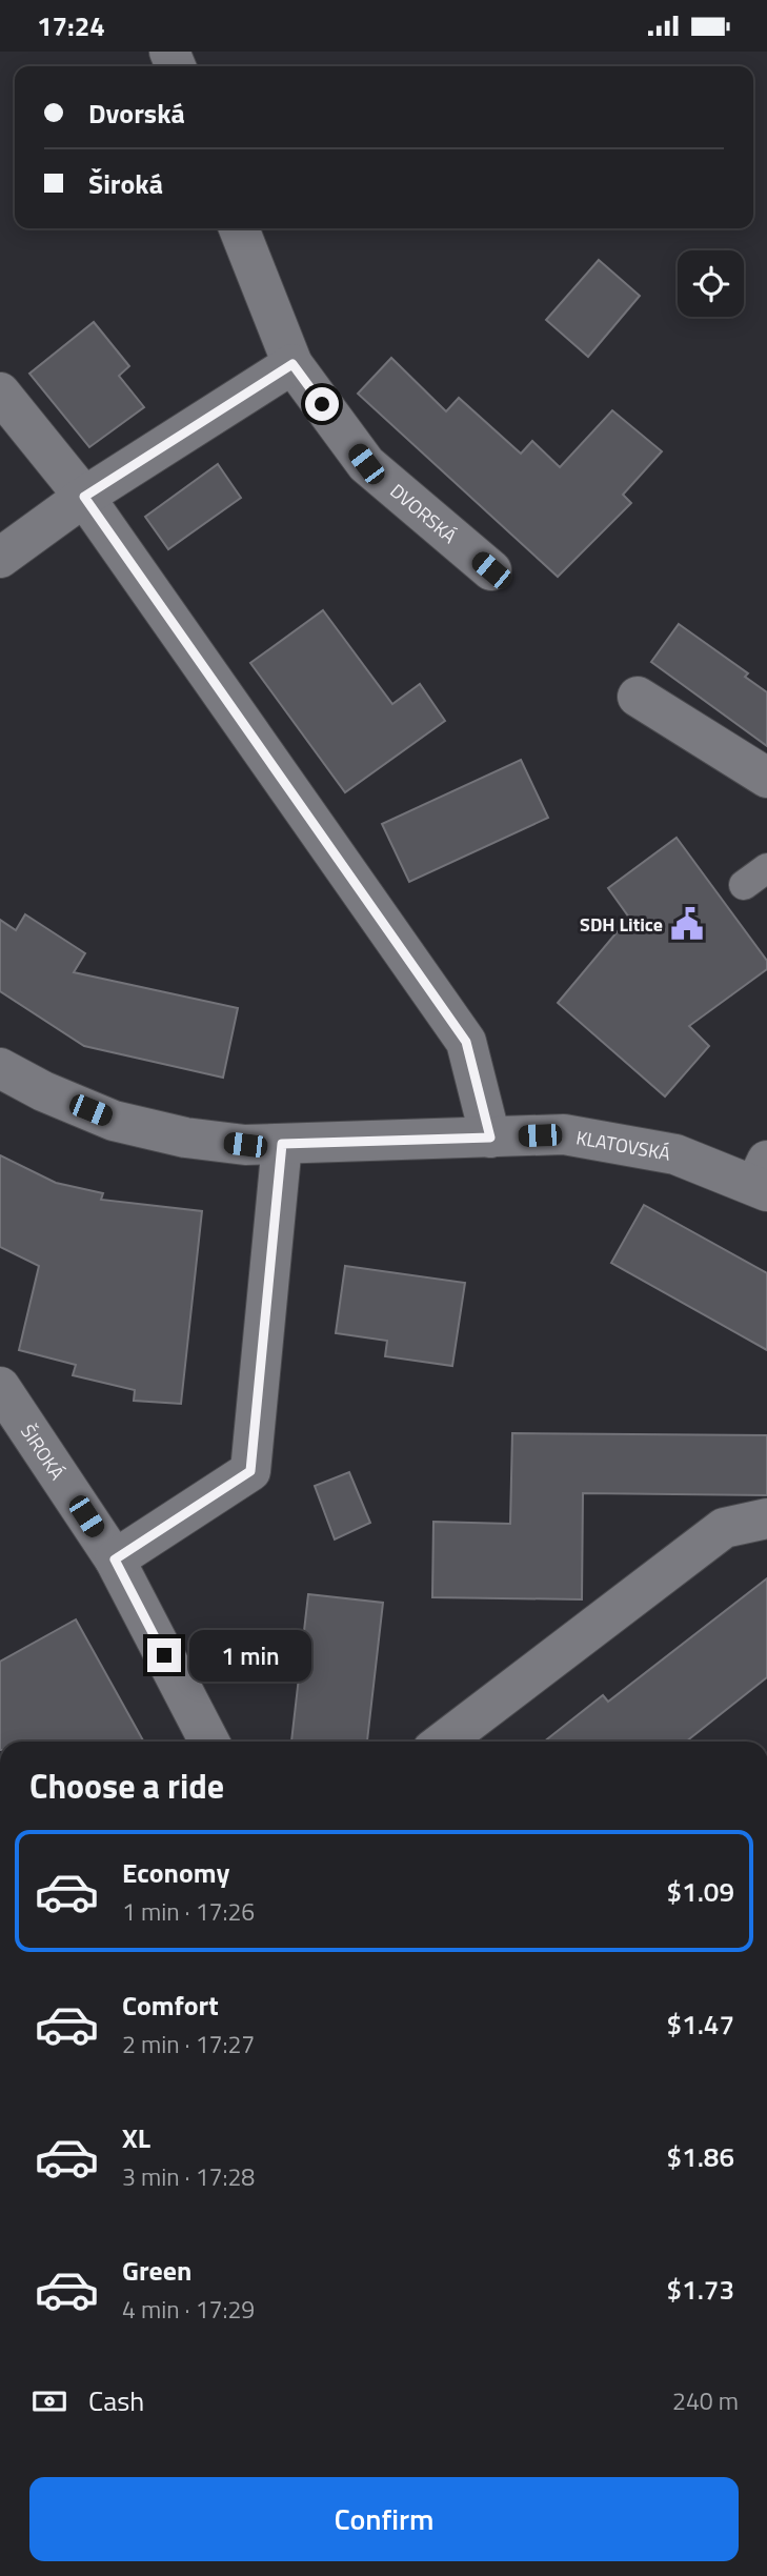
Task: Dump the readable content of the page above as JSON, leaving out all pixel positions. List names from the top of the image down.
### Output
{
  "streets": {
    "street": ["DVORSKÁ", "KLATOVSKÁ", "ŠIROKÁ"]
  },
  "places": {
    "public building": ["SDH Litice"]
  },
  "page": {
    "status": "17:24",
    "banner": ["Dvorská", "Široká"],
    "bubble": "1 min",
    "heading": "Choose a ride",
    "list": [
      {
        "name": "Economy",
        "note": "1 min · 17:26",
        "value": "$1.09"
      },
      {
        "name": "Comfort",
        "note": "2 min · 17:27",
        "value": "$1.47"
      },
      {
        "name": "XL",
        "note": "3 min · 17:28",
        "value": "$1.86"
      },
      {
        "name": "Green",
        "note": "4 min · 17:29",
        "value": "$1.73"
      }
    ],
    "pay": ["Cash", "240 m"],
    "buttons": "Confirm"
  }
}
